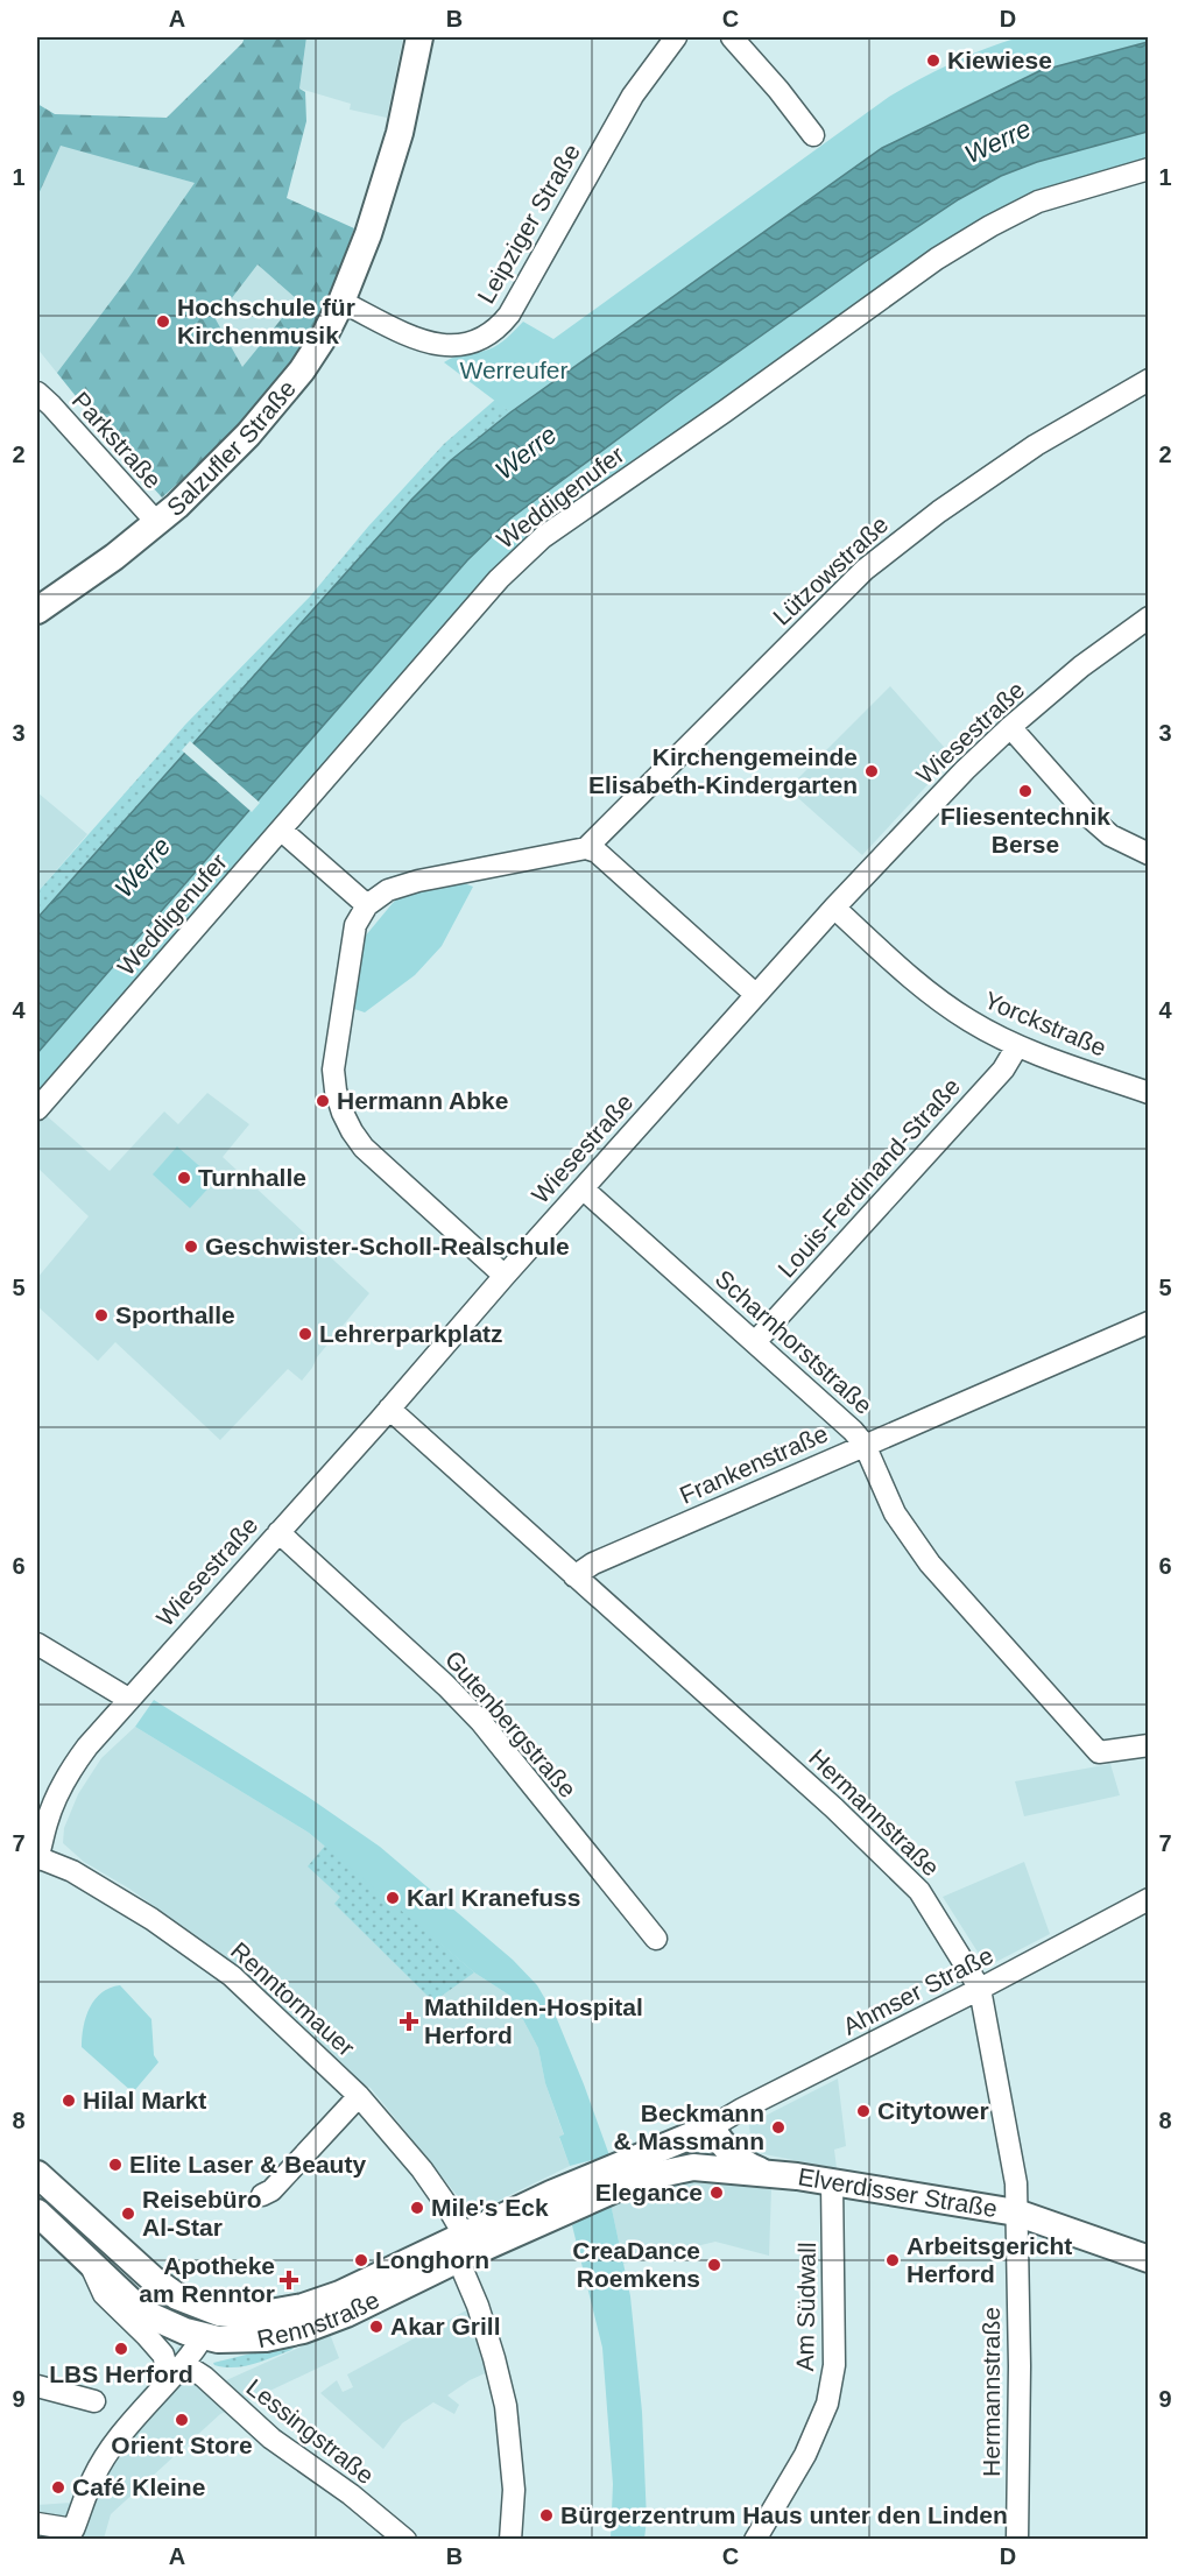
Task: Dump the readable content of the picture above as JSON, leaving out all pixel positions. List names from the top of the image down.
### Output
{
  "streets": {
    "main road": ["Salzufler Straße", "Elverdisser Straße", "Rennstraße"],
    "street": [
      "Leipziger Straße",
      "Parkstraße",
      "Weddigenufer",
      "Lützowstraße",
      "Wiesestraße",
      "Yorckstraße",
      "Louis-Ferdinand-Straße",
      "Scharnhorststraße",
      "Frankenstraße",
      "Gutenbergstraße",
      "Hermannstraße",
      "Ahmser Straße",
      "Renntormauer",
      "Am Südwall",
      "Lessingstraße"
    ]
  },
  "crossings": [
    ["Leipziger Straße", "Salzufler Straße"],
    ["Parkstraße", "Salzufler Straße"],
    ["Wiesestraße", "Yorckstraße"],
    ["Wiesestraße", "Scharnhorststraße"],
    ["Wiesestraße", "Gutenbergstraße"],
    ["Wiesestraße", "Hermannstraße"],
    ["Wiesestraße", "Renntormauer"],
    ["Yorckstraße", "Louis-Ferdinand-Straße"],
    ["Louis-Ferdinand-Straße", "Scharnhorststraße"],
    ["Scharnhorststraße", "Frankenstraße"],
    ["Frankenstraße", "Hermannstraße"],
    ["Hermannstraße", "Ahmser Straße"],
    ["Hermannstraße", "Elverdisser Straße"],
    ["Ahmser Straße", "Elverdisser Straße"],
    ["Ahmser Straße", "Rennstraße"],
    ["Renntormauer", "Rennstraße"],
    ["Elverdisser Straße", "Am Südwall"],
    ["Elverdisser Straße", "Rennstraße"]
  ],
  "water": ["Werre"],
  "parks": ["Werreufer"],
  "places": {
    "other": [
      "Kiewiese",
      "Hochschule für Kirchenmusik",
      "Kirchengemeinde Elisabeth-Kindergarten",
      "Fliesentechnik Berse",
      "Hermann Abke",
      "Turnhalle",
      "Geschwister-Scholl-Realschule",
      "Sporthalle",
      "Lehrerparkplatz",
      "Karl Kranefuss",
      "Hilal Markt",
      "Citytower",
      "Beckmann & Massmann",
      "Elite Laser & Beauty",
      "Elegance",
      "Mile's Eck",
      "Reisebüro Al-Star",
      "Longhorn",
      "Arbeitsgericht Herford",
      "CreaDance Roemkens",
      "Akar Grill",
      "LBS Herford",
      "Orient Store",
      "Café Kleine",
      "Bürgerzentrum Haus unter den Linden"
    ],
    "health": ["Mathilden-Hospital Herford", "Apotheke am Renntor"]
  },
  "grid": {
    "columns": [
      "A",
      "B",
      "C",
      "D"
    ],
    "rows": [
      "1",
      "2",
      "3",
      "4",
      "5",
      "6",
      "7",
      "8",
      "9"
    ]
  }
}
